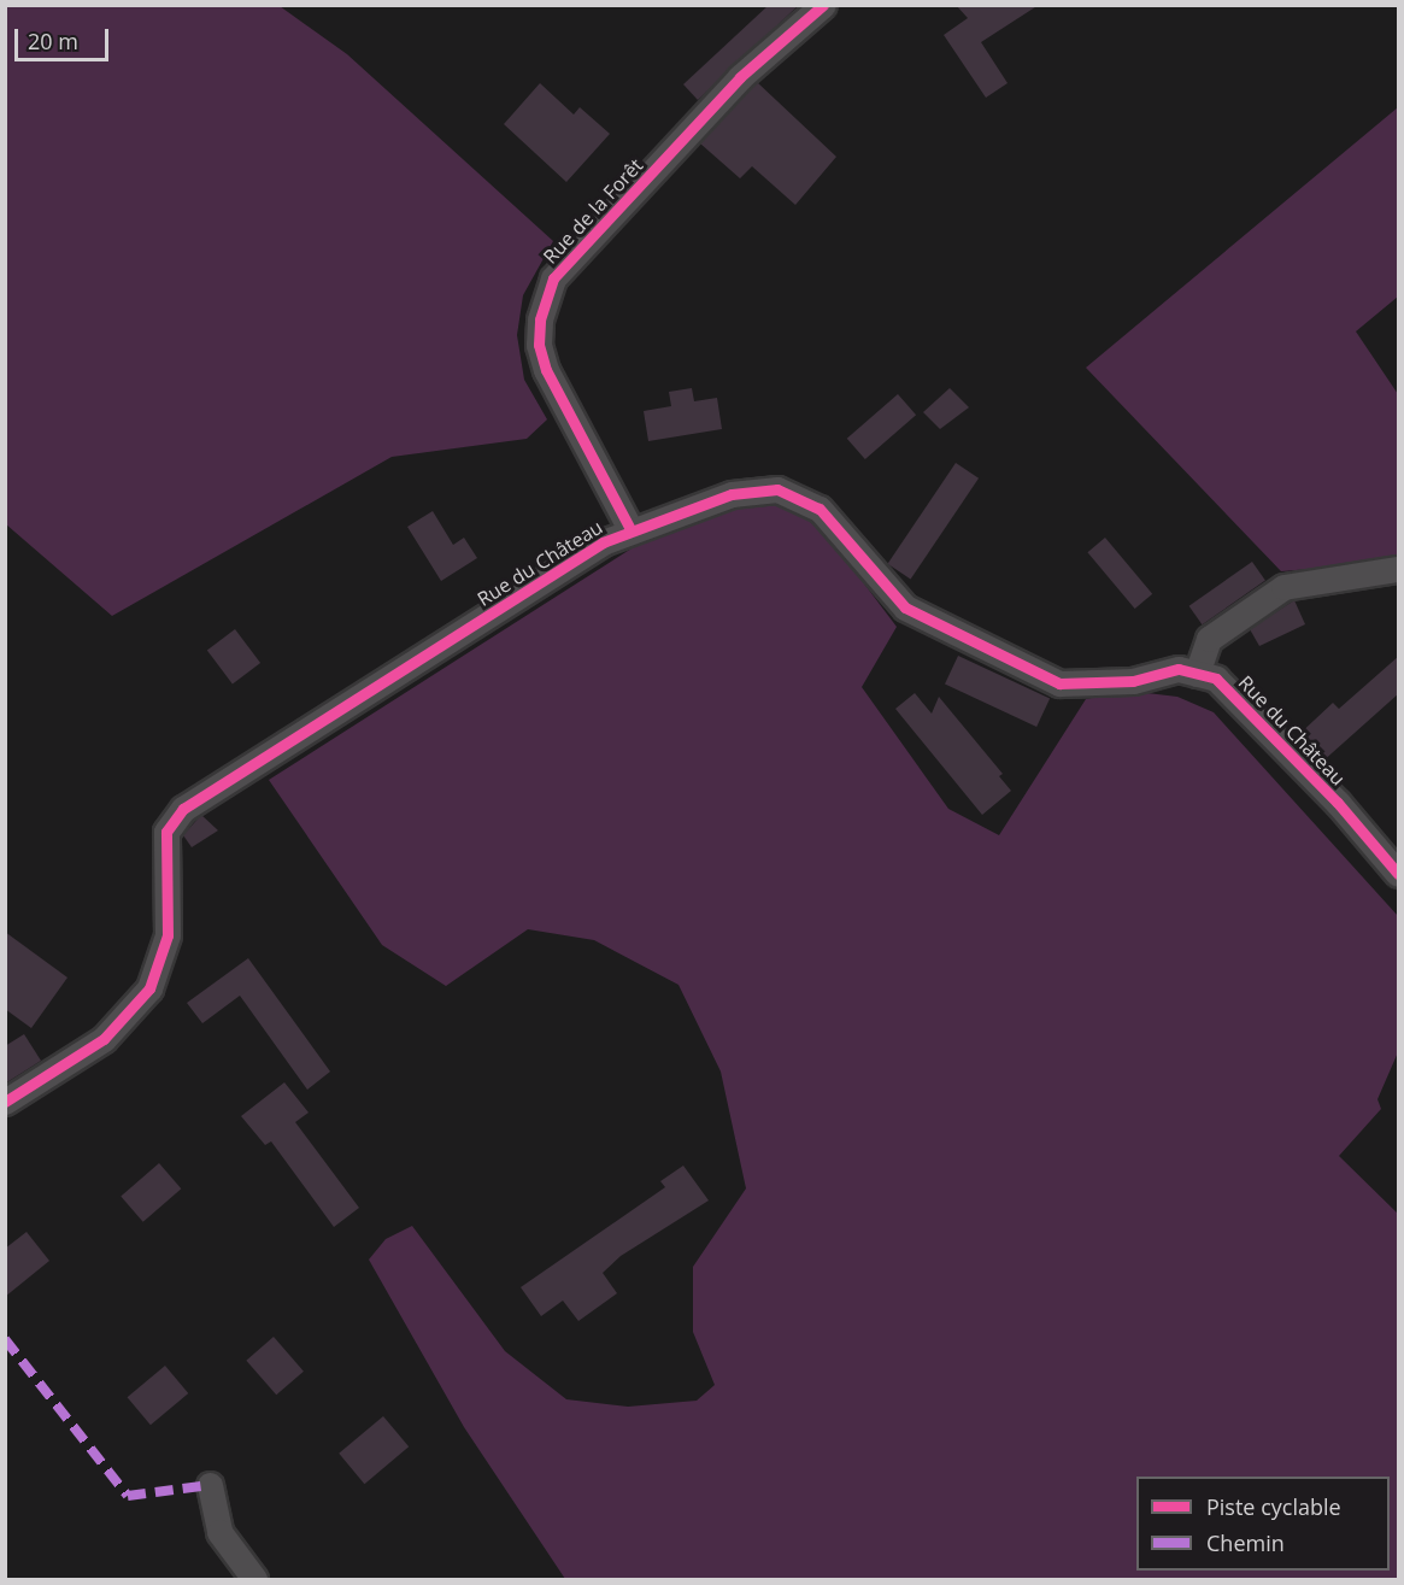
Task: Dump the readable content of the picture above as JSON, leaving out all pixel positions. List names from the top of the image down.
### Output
{
  "streets": {
    "street": ["Rue de la Forêt", "Rue du Château"]
  },
  "crossings": [
    ["Rue de la Forêt", "Rue du Château"]
  ],
  "legend": ["Piste cyclable", "Chemin"],
  "scale_bar": "20 m"
}
